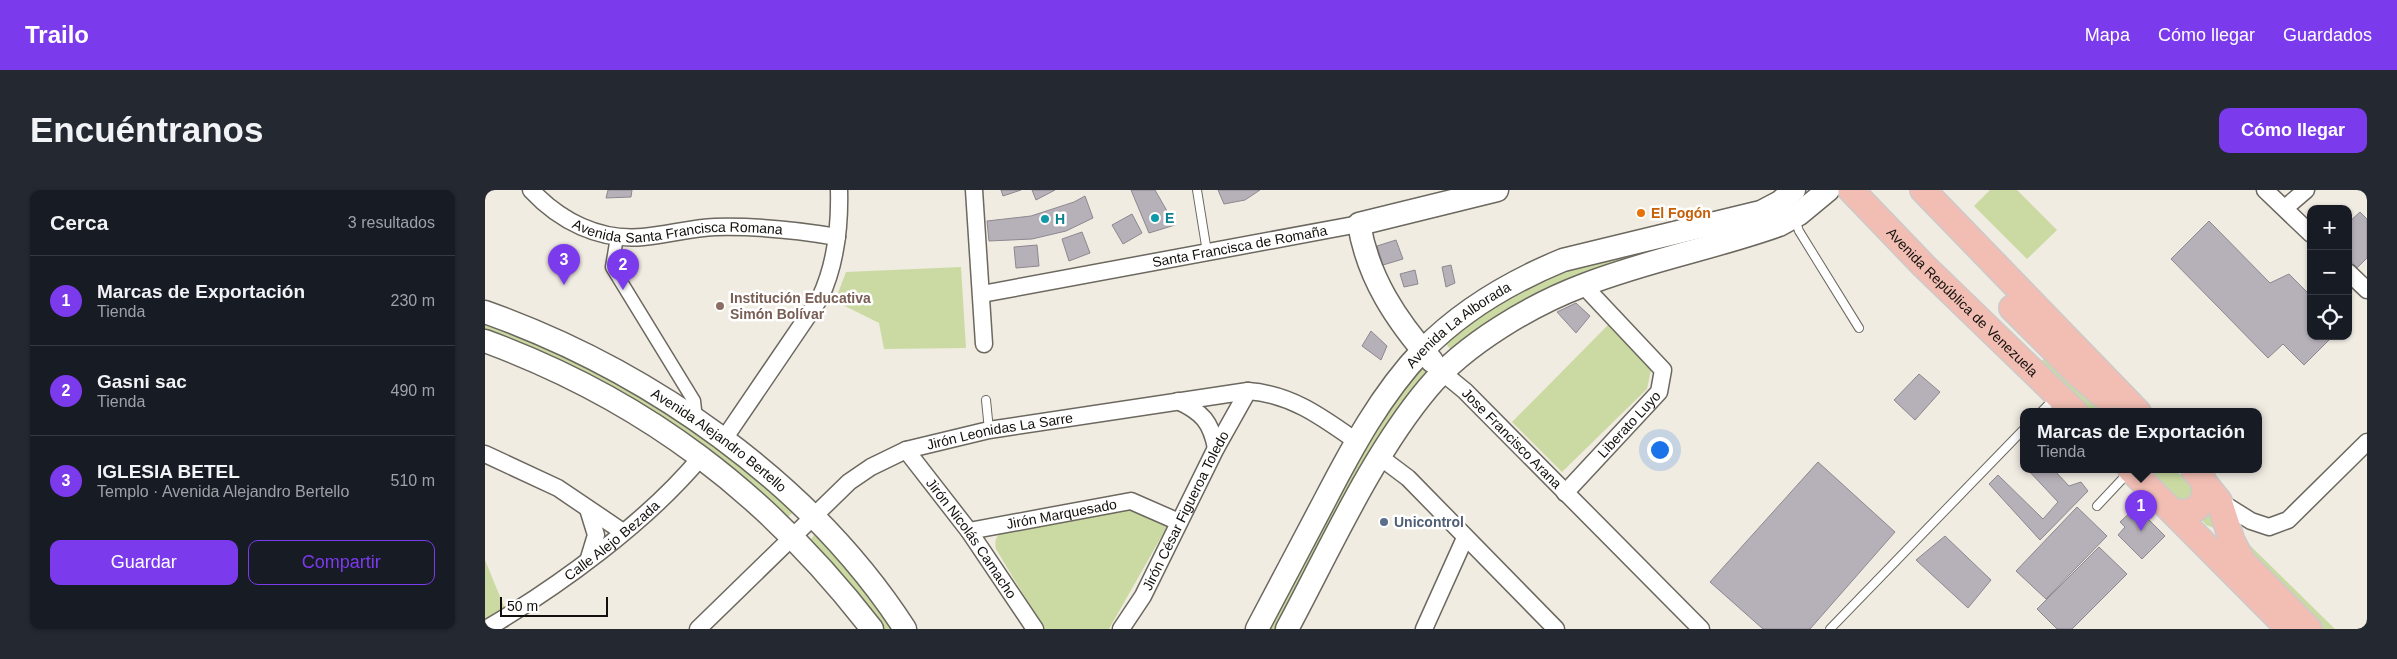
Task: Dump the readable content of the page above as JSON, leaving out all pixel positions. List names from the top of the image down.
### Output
{
  "streets": {
    "main road": [
      "Santa Francisca de Romaña",
      "Avenida República de Venezuela",
      "Avenida La Alborada",
      "Jose Francisco Arana",
      "Avenida Alejandro Bertello"
    ],
    "street": [
      "Avenida Santa Francisca Romana",
      "Liberato Luyo",
      "Jirón Leonidas La Sarre",
      "Jirón César Figueroa Toledo",
      "Jirón Marquesado",
      "Jirón Nicolás Camacho",
      "Calle Alejo Bezada"
    ]
  },
  "crossings": [
    ["Santa Francisca de Romaña", "Jose Francisco Arana"],
    ["Avenida La Alborada", "Liberato Luyo"],
    ["Avenida La Alborada", "Jirón Leonidas La Sarre"],
    ["Avenida La Alborada", "Jose Francisco Arana"],
    ["Liberato Luyo", "Jose Francisco Arana"],
    ["Jirón Leonidas La Sarre", "Avenida Alejandro Bertello"],
    ["Jirón Leonidas La Sarre", "Jirón César Figueroa Toledo"],
    ["Jirón Leonidas La Sarre", "Jirón Nicolás Camacho"],
    ["Avenida Alejandro Bertello", "Calle Alejo Bezada"],
    ["Jirón César Figueroa Toledo", "Jirón Marquesado"],
    ["Jirón Marquesado", "Jirón Nicolás Camacho"]
  ],
  "places": [
    "El Fogón",
    "E",
    "H",
    "Institución Educativa Simón Bolívar",
    "Unicontrol"
  ],
  "scale_bar": "50 m",
  "page": {
    "header": "Trailo",
    "nav": ["Mapa", "Cómo llegar", "Guardados"],
    "buttons": [
      "Cómo llegar",
      ["Guardar", "Compartir"]
    ],
    "title": "Encuéntranos",
    "heading": ["Cerca", "3 resultados"],
    "map_buttons": ["+", "−"],
    "pins": ["3", "2", "1"],
    "list": [
      {
        "mark": "1",
        "name": "Marcas de Exportación",
        "note": "Tienda",
        "value": "230 m"
      },
      {
        "mark": "2",
        "name": "Gasni sac",
        "note": "Tienda",
        "value": "490 m"
      },
      {
        "mark": "3",
        "name": "IGLESIA BETEL",
        "note": "Templo · Avenida Alejandro Bertello",
        "value": "510 m"
      }
    ],
    "popup": ["Marcas de Exportación", "Tienda"],
    "scale": "50 m"
  }
}
